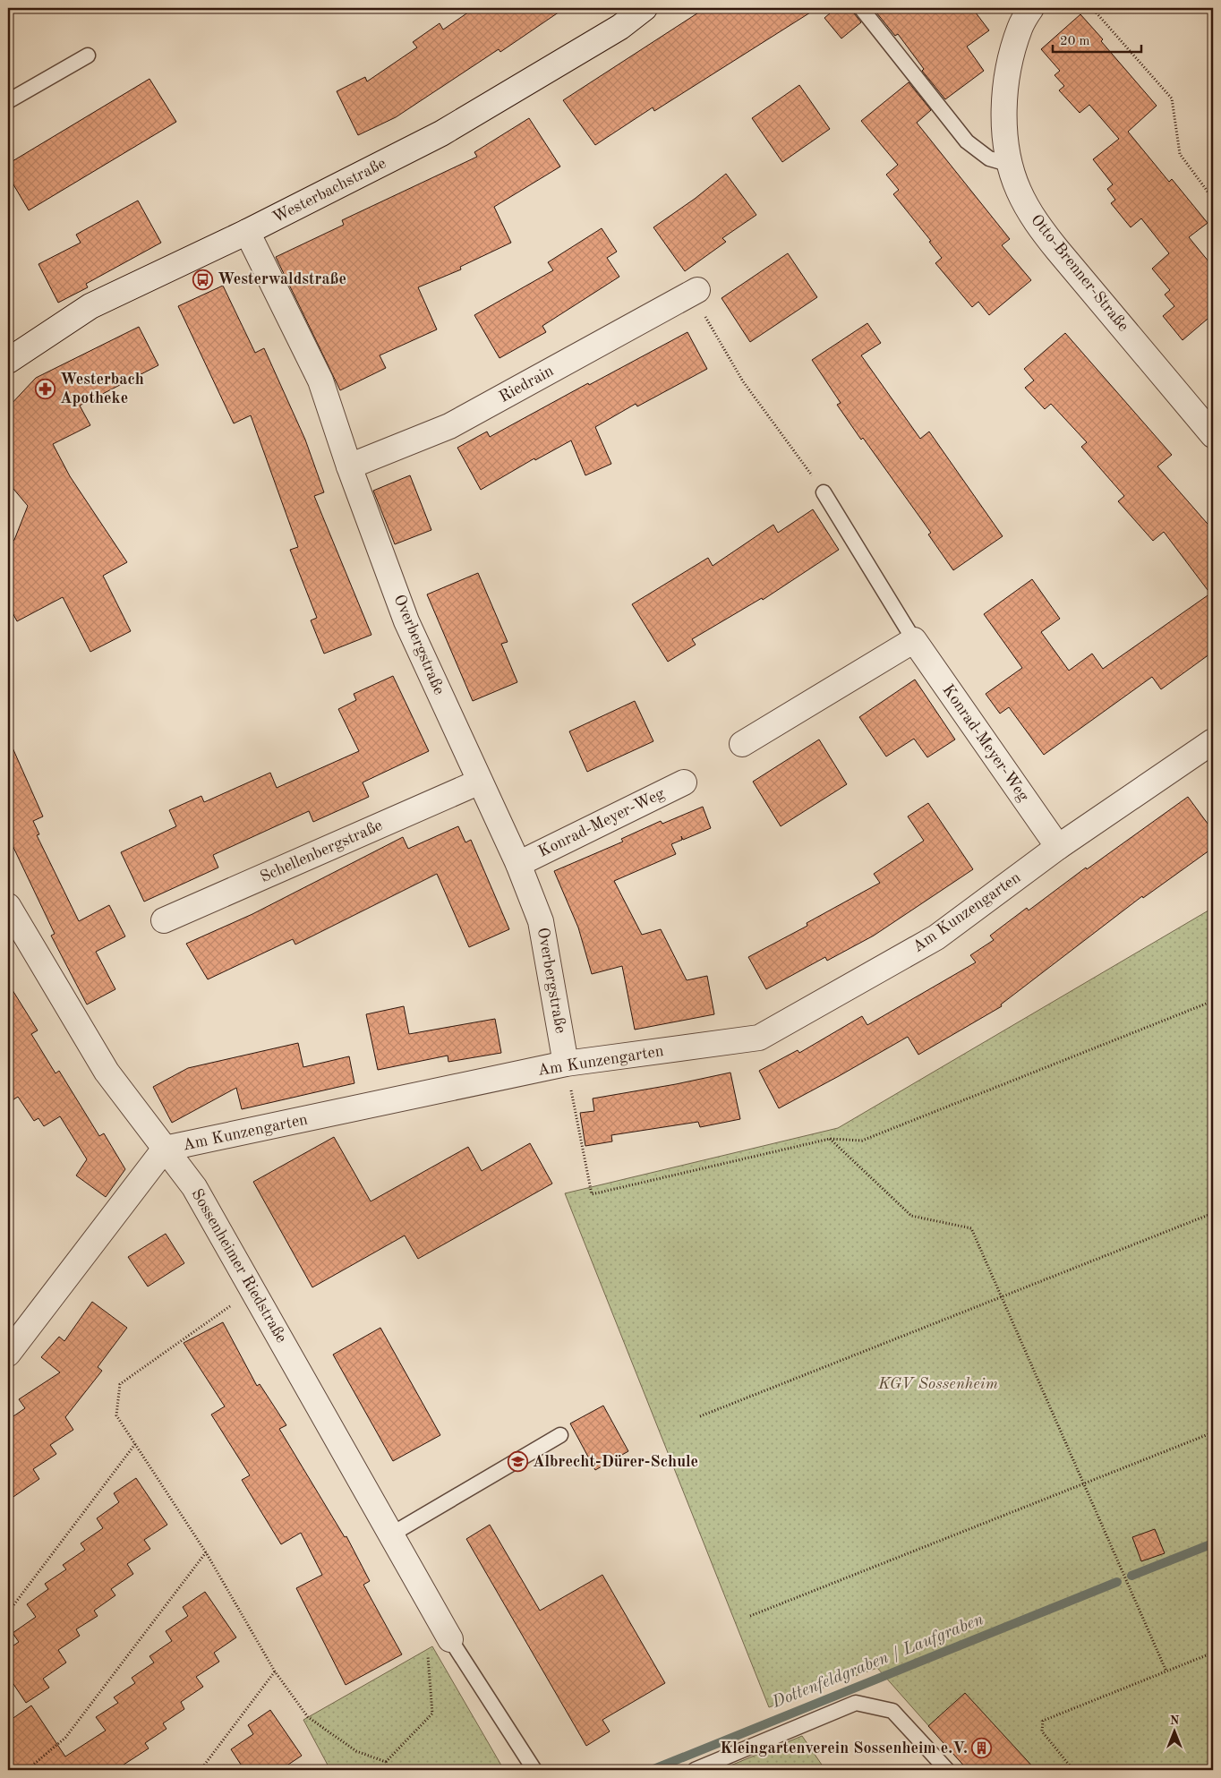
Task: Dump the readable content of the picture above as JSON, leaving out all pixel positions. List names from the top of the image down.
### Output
{
  "streets": {
    "street": [
      "Westerbachstraße",
      "Otto-Brenner-Straße",
      "Riedrain",
      "Overbergstraße",
      "Konrad-Meyer-Weg",
      "Schellenbergstraße",
      "Am Kunzengarten",
      "Sossenheimer Riedstraße"
    ]
  },
  "crossings": [
    ["Westerbachstraße", "Overbergstraße"],
    ["Riedrain", "Overbergstraße"],
    ["Overbergstraße", "Konrad-Meyer-Weg"],
    ["Overbergstraße", "Schellenbergstraße"],
    ["Overbergstraße", "Am Kunzengarten"],
    ["Konrad-Meyer-Weg", "Am Kunzengarten"],
    ["Am Kunzengarten", "Sossenheimer Riedstraße"]
  ],
  "water": ["Dottenfeldgraben / Laufgraben"],
  "parks": ["KGV Sossenheim"],
  "places": {
    "bus stop": ["Westerwaldstraße"],
    "pharmacy": ["Westerbach Apotheke"],
    "school or university": ["Albrecht-Dürer-Schule"],
    "building": ["Kleingartenverein Sossenheim e.V."]
  },
  "scale_bar": "20 m",
  "north": "top"
}
